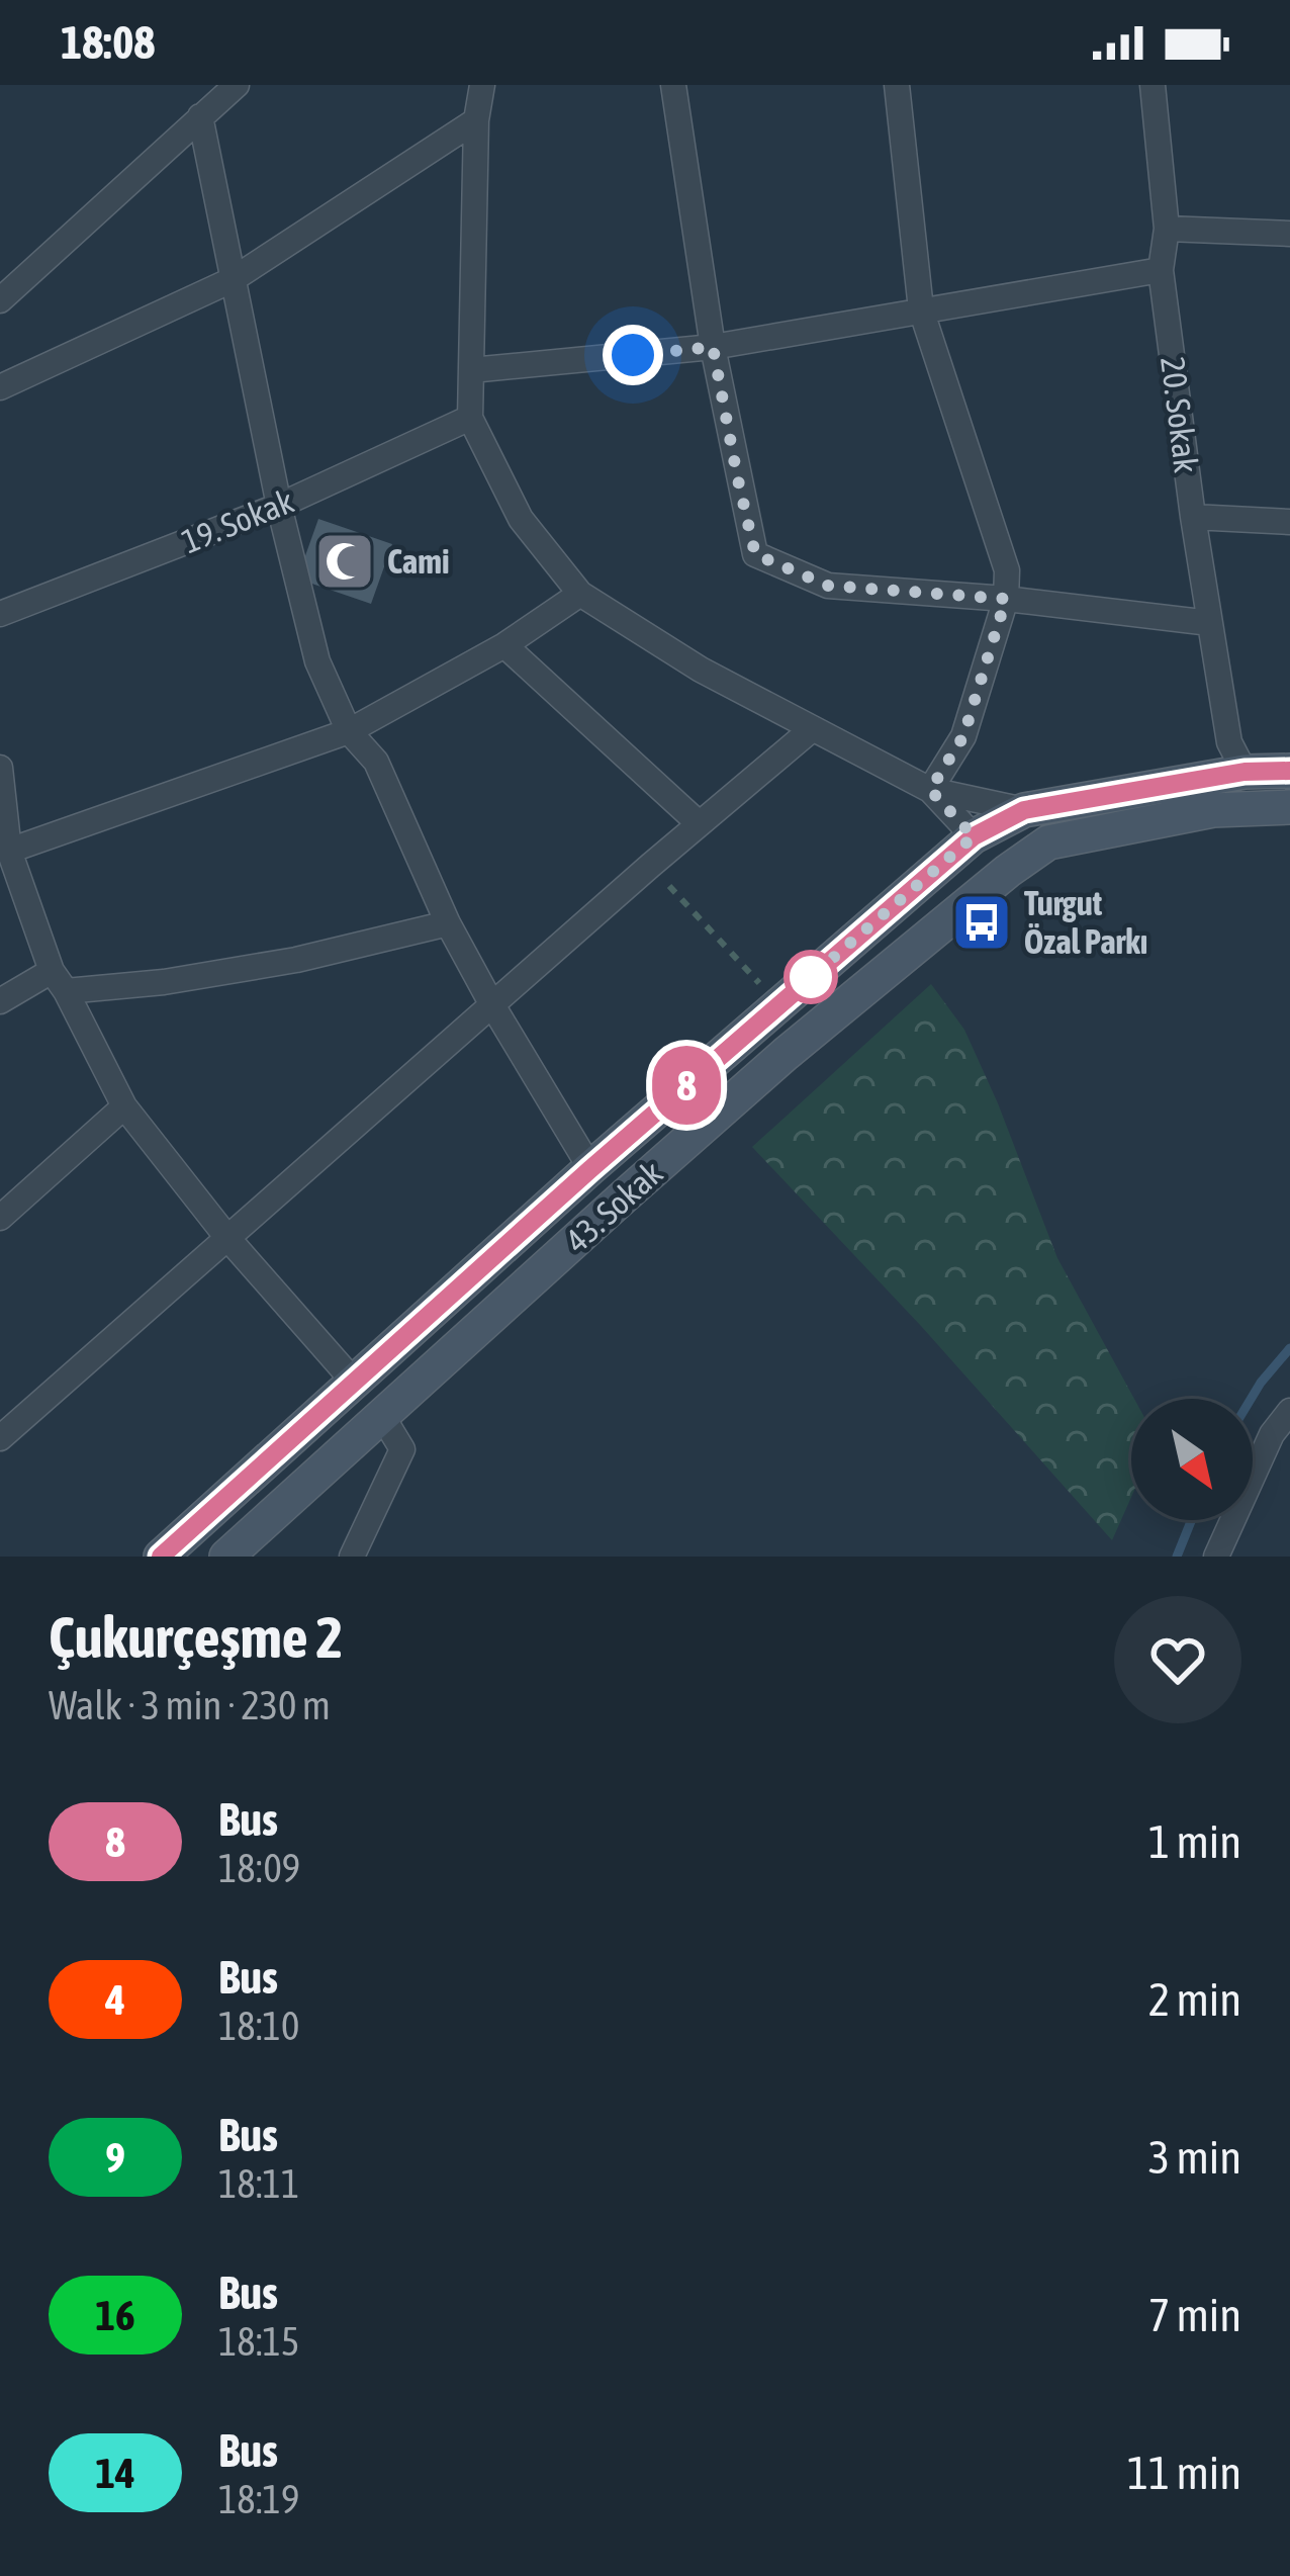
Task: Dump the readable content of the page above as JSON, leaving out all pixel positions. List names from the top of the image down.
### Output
{
  "streets": {
    "street": ["20. Sokak", "19. Sokak", "43. Sokak"]
  },
  "crossings": [
    ["20. Sokak", "43. Sokak"]
  ],
  "places": {
    "mosque": ["Cami"],
    "bus stop": ["Turgut Özal Parkı"]
  },
  "lines": ["bus line 8"],
  "north": "bottom right",
  "page": {
    "status": "18:08",
    "on_map": "8",
    "heading": ["Çukurçeşme 2", "Walk · 3 min · 230 m"],
    "list": [
      {
        "mark": "8",
        "name": "Bus",
        "note": "18:09",
        "value": "1 min"
      },
      {
        "mark": "4",
        "name": "Bus",
        "note": "18:10",
        "value": "2 min"
      },
      {
        "mark": "9",
        "name": "Bus",
        "note": "18:11",
        "value": "3 min"
      },
      {
        "mark": "16",
        "name": "Bus",
        "note": "18:15",
        "value": "7 min"
      },
      {
        "mark": "14",
        "name": "Bus",
        "note": "18:19",
        "value": "11 min"
      }
    ]
  }
}
